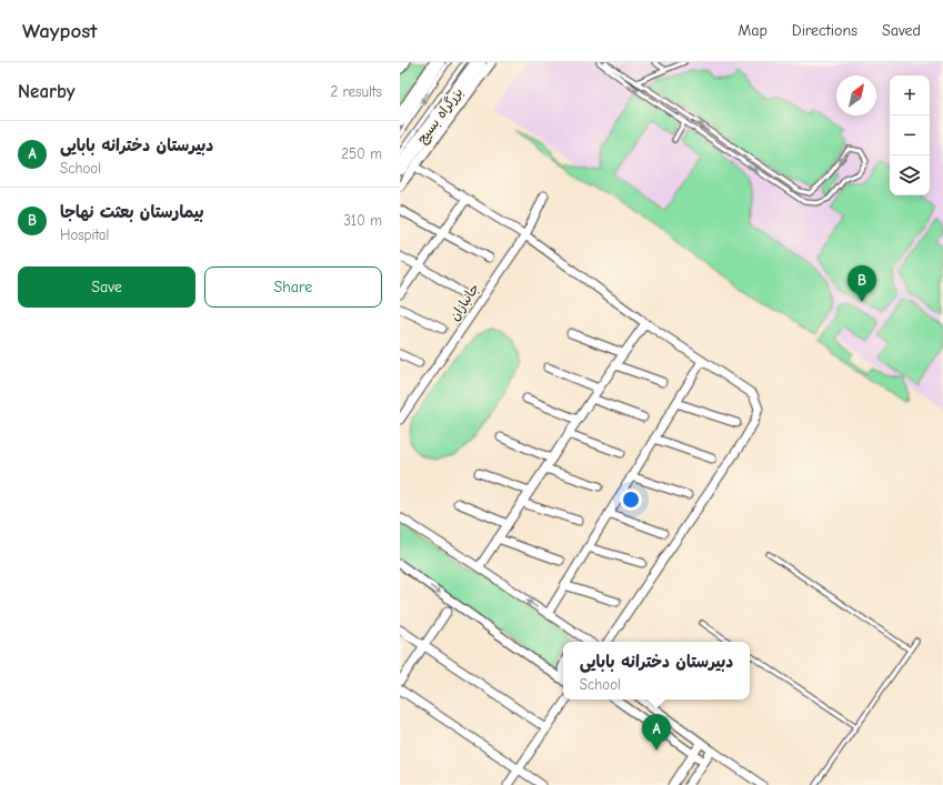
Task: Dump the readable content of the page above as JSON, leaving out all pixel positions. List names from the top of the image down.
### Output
{
  "streets": {
    "highway": ["بزرگراه بسیج"],
    "street": ["جانبازان"]
  },
  "north": "top right",
  "page": {
    "header": "Waypost",
    "nav": ["Map", "Directions", "Saved"],
    "heading": ["Nearby", "2 results"],
    "map_buttons": ["+", "−"],
    "list": [
      {
        "mark": "A",
        "name": "دبیرستان دخترانه بابایی",
        "note": "School",
        "value": "250 m"
      },
      {
        "mark": "B",
        "name": "بیمارستان بعثت نهاجا",
        "note": "Hospital",
        "value": "310 m"
      }
    ],
    "buttons": ["Save", "Share"],
    "pins": ["B", "A"],
    "popup": ["دبیرستان دخترانه بابایی", "School"]
  }
}
